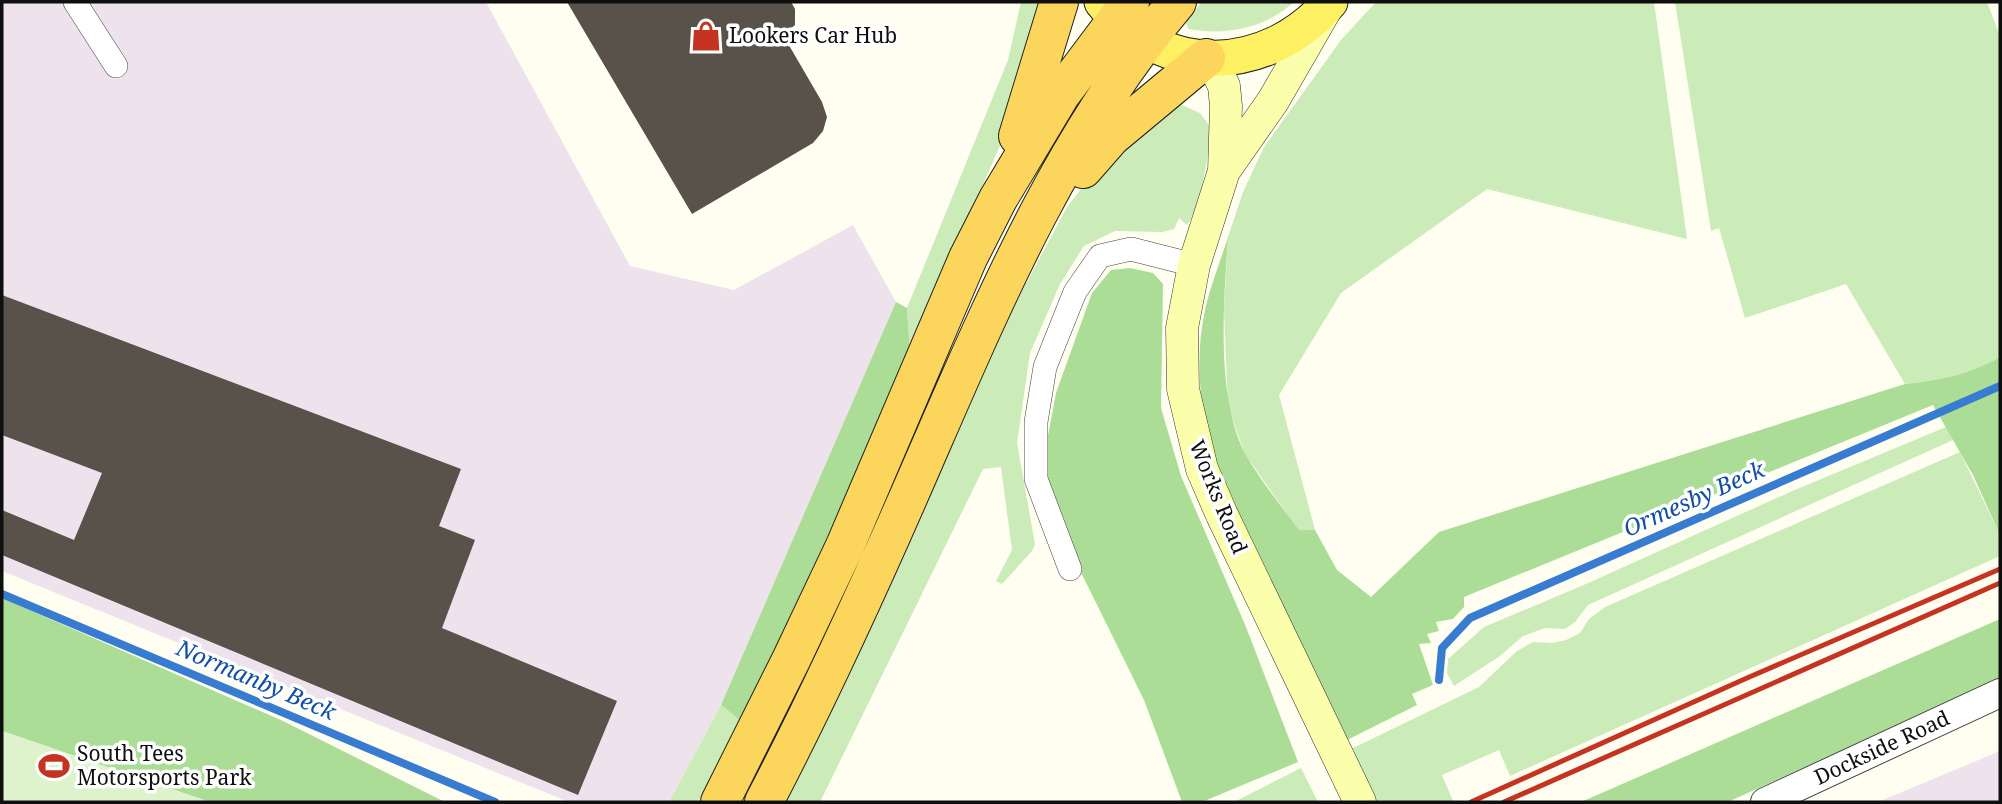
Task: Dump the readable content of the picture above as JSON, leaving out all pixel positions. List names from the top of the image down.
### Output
{
  "streets": {
    "main road": ["Works Road"],
    "street": ["Dockside Road"]
  },
  "water": ["Ormesby Beck", "Normanby Beck"],
  "places": {
    "shop": ["Lookers Car Hub"],
    "sports": ["South Tees Motorsports Park"]
  }
}
